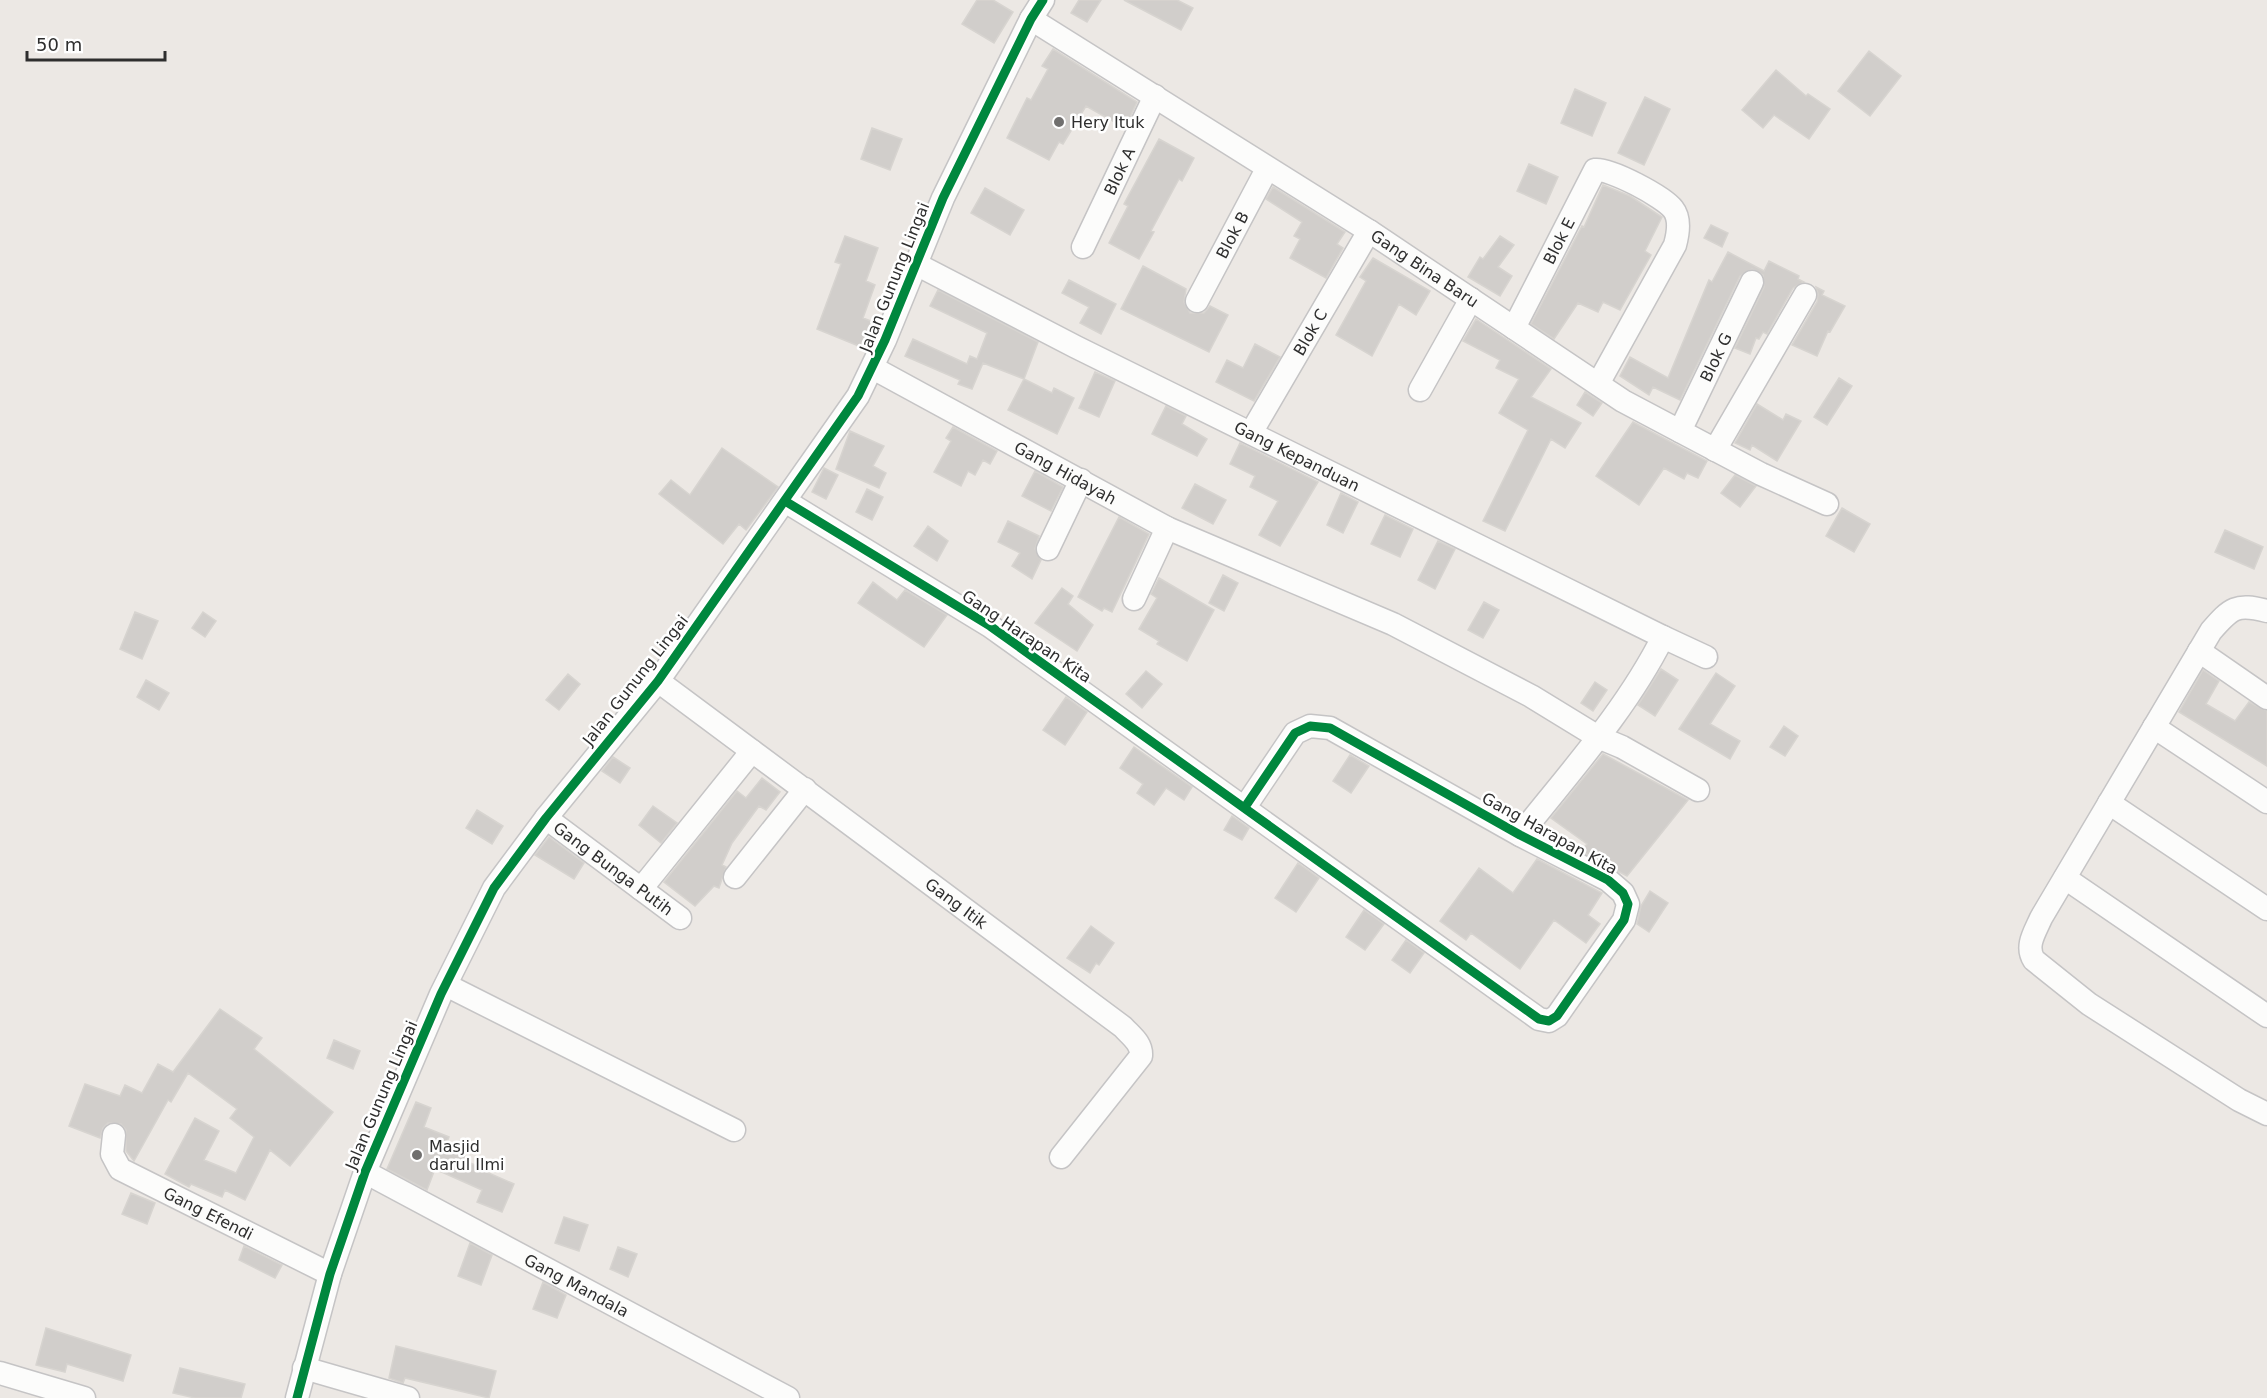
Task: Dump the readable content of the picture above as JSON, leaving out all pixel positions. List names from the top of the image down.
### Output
{
  "streets": {
    "street": [
      "Blok A",
      "Blok B",
      "Blok E",
      "Gang Bina Baru",
      "Jalan Gunung Lingai",
      "Blok C",
      "Blok G",
      "Gang Kepanduan",
      "Gang Hidayah",
      "Gang Harapan Kita",
      "Gang Bunga Putih",
      "Gang Itik",
      "Gang Efendi",
      "Gang Mandala"
    ]
  },
  "crossings": [
    ["Blok A", "Gang Bina Baru"],
    ["Blok B", "Gang Bina Baru"],
    ["Blok E", "Gang Bina Baru"],
    ["Gang Bina Baru", "Jalan Gunung Lingai"],
    ["Gang Bina Baru", "Blok C"],
    ["Gang Bina Baru", "Blok G"],
    ["Jalan Gunung Lingai", "Gang Kepanduan"],
    ["Jalan Gunung Lingai", "Gang Hidayah"],
    ["Jalan Gunung Lingai", "Gang Harapan Kita"],
    ["Jalan Gunung Lingai", "Gang Bunga Putih"],
    ["Jalan Gunung Lingai", "Gang Itik"],
    ["Jalan Gunung Lingai", "Gang Efendi"],
    ["Jalan Gunung Lingai", "Gang Mandala"],
    ["Blok C", "Gang Kepanduan"],
    ["Gang Kepanduan", "Gang Harapan Kita"],
    ["Gang Hidayah", "Gang Harapan Kita"]
  ],
  "places": ["Hery Ituk", "Masjid darul Ilmi"],
  "scale_bar": "50 m"
}
